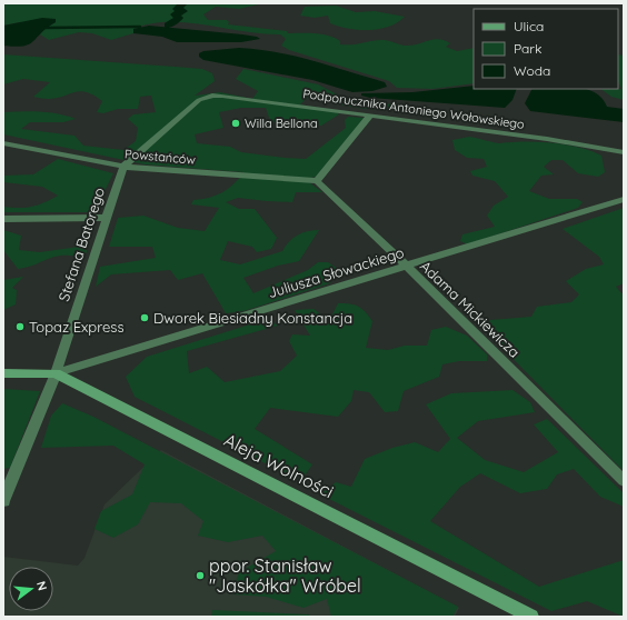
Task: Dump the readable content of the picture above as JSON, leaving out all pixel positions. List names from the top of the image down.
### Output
{
  "streets": {
    "street": [
      "Podporucznika Antoniego Wołowskiego",
      "Powstańców",
      "Stefana Batorego",
      "Juliusza Słowackiego",
      "Adama Mickiewicza",
      "Aleja Wolności"
    ]
  },
  "crossings": [
    ["Podporucznika Antoniego Wołowskiego", "Stefana Batorego"],
    ["Powstańców", "Stefana Batorego"],
    ["Powstańców", "Adama Mickiewicza"],
    ["Stefana Batorego", "Juliusza Słowackiego"],
    ["Stefana Batorego", "Aleja Wolności"],
    ["Juliusza Słowackiego", "Adama Mickiewicza"],
    ["Juliusza Słowackiego", "Aleja Wolności"]
  ],
  "places": [
    "Willa Bellona",
    "Dworek Biesiadny Konstancja",
    "Topaz Express",
    "ppor. Stanisław \"Jaskółka\" Wróbel"
  ],
  "legend": ["Ulica", "Park", "Woda"],
  "north": "right"
}
